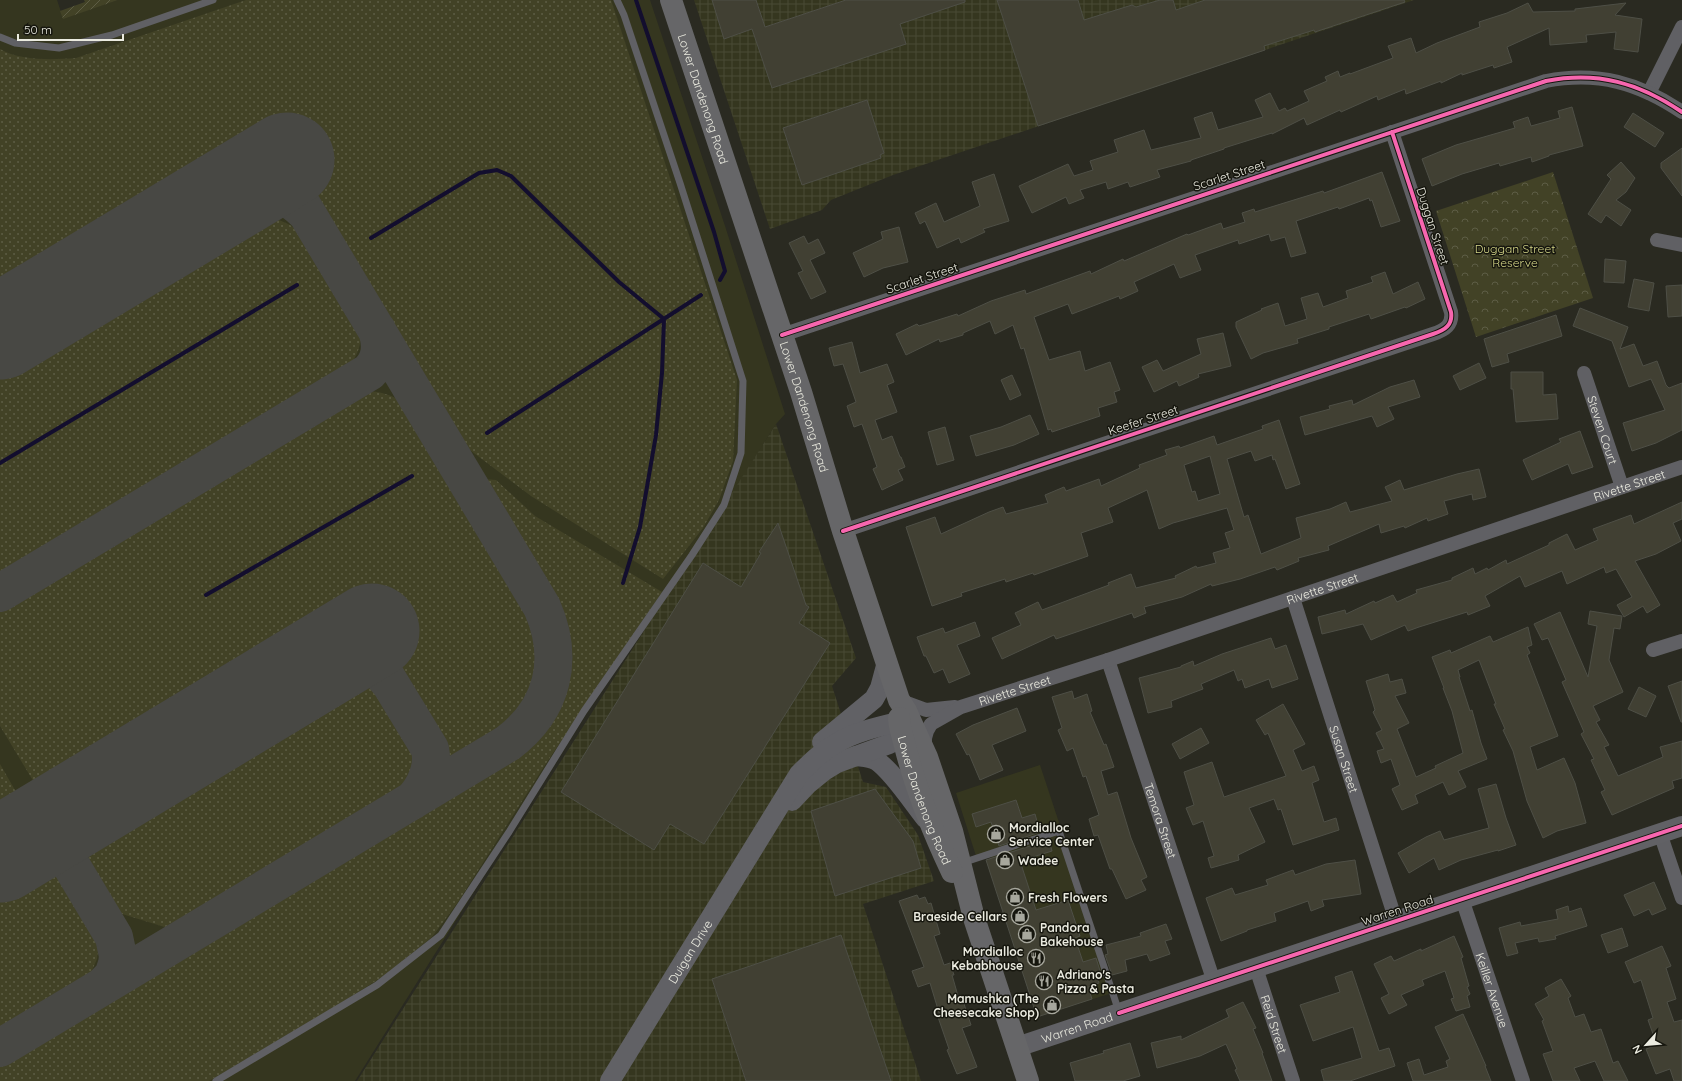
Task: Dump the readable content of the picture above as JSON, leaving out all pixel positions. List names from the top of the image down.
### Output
{
  "streets": {
    "highway": ["Lower Dandenong Road"],
    "main road": ["Warren Road", "Duigan Drive"],
    "street": [
      "Scarlet Street",
      "Duggan Street",
      "Keefer Street",
      "Steven Court",
      "Rivette Street",
      "Susan Street",
      "Temora Street",
      "Keiller Avenue",
      "Reid Street"
    ]
  },
  "crossings": [
    ["Lower Dandenong Road", "Scarlet Street"],
    ["Lower Dandenong Road", "Keefer Street"],
    ["Lower Dandenong Road", "Rivette Street"],
    ["Lower Dandenong Road", "Warren Road"],
    ["Lower Dandenong Road", "Duigan Drive"],
    ["Scarlet Street", "Duggan Street"],
    ["Duggan Street", "Keefer Street"],
    ["Steven Court", "Rivette Street"],
    ["Rivette Street", "Susan Street"],
    ["Rivette Street", "Temora Street"],
    ["Susan Street", "Warren Road"],
    ["Temora Street", "Warren Road"],
    ["Warren Road", "Keiller Avenue"],
    ["Warren Road", "Reid Street"]
  ],
  "parks": ["Duggan Street Reserve"],
  "places": {
    "shop": [
      "Mordialloc Service Center",
      "Wadee",
      "Fresh Flowers",
      "Braeside Cellars",
      "Pandora Bakehouse",
      "Mamushka (The Cheesecake Shop)"
    ],
    "restaurant": ["Mordialloc Kebabhouse", "Adriano's Pizza & Pasta"]
  },
  "scale_bar": "50 m",
  "north": "bottom left"
}
